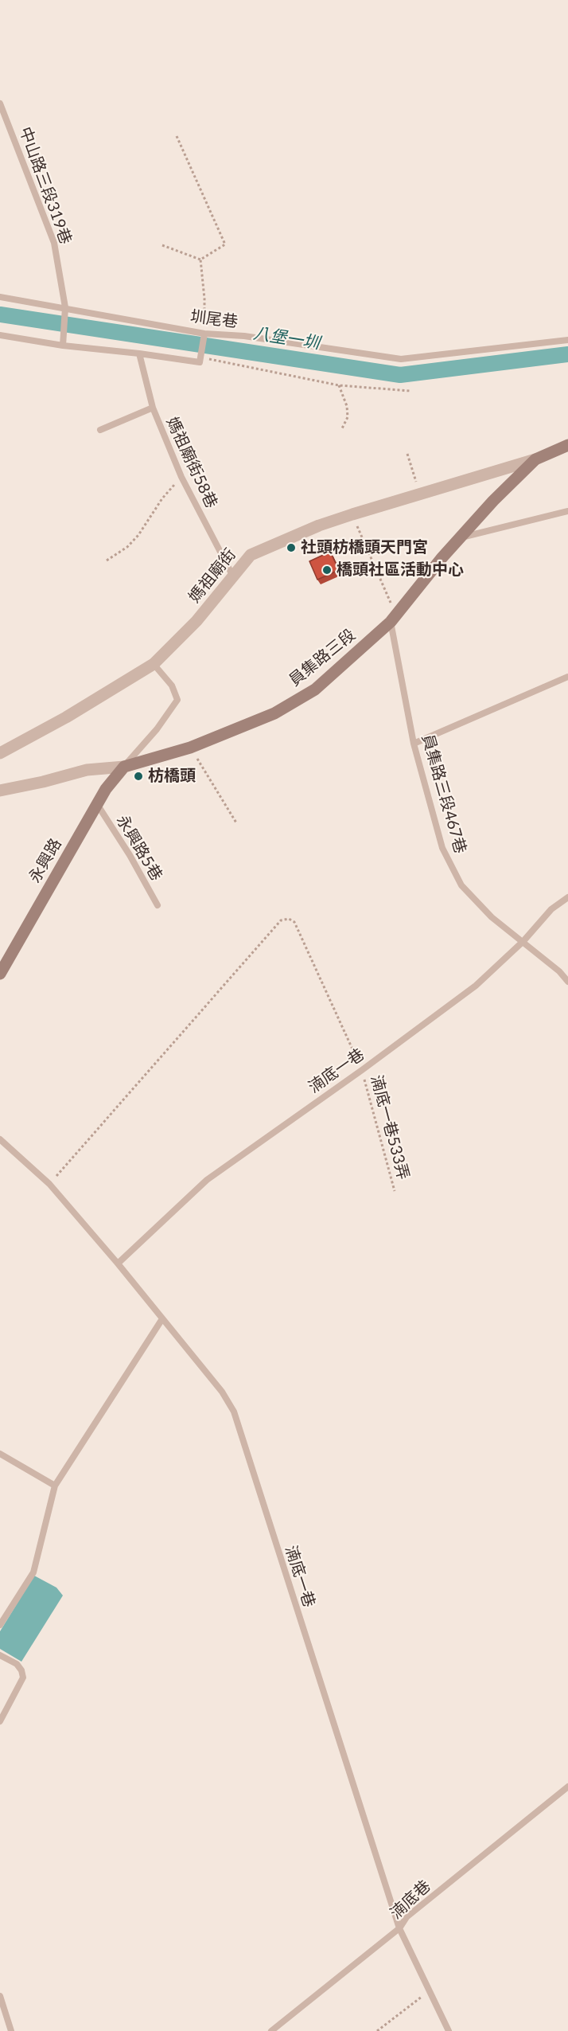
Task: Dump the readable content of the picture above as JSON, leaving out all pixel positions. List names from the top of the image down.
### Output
{
  "streets": {
    "street": ["媽祖廟街", "員集路三段", "永興路"],
    "lane": [
      "中山路三段319巷",
      "圳尾巷",
      "媽祖廟街58巷",
      "員集路三段467巷",
      "永興路5巷",
      "湳底一巷",
      "湳底巷"
    ],
    "path": ["湳底一巷533弄"]
  },
  "crossings": [
    ["中山路三段319巷", "圳尾巷"],
    ["媽祖廟街58巷", "媽祖廟街"],
    ["媽祖廟街", "員集路三段"],
    ["員集路三段", "員集路三段467巷"],
    ["員集路三段", "永興路"],
    ["員集路三段467巷", "湳底一巷"],
    ["永興路5巷", "永興路"],
    ["湳底一巷", "湳底一巷533弄"],
    ["湳底一巷", "湳底巷"]
  ],
  "water": ["八堡一圳"],
  "places": ["社頭枋橋頭天門宮", "橋頭社區活動中心", "枋橋頭"]
}
